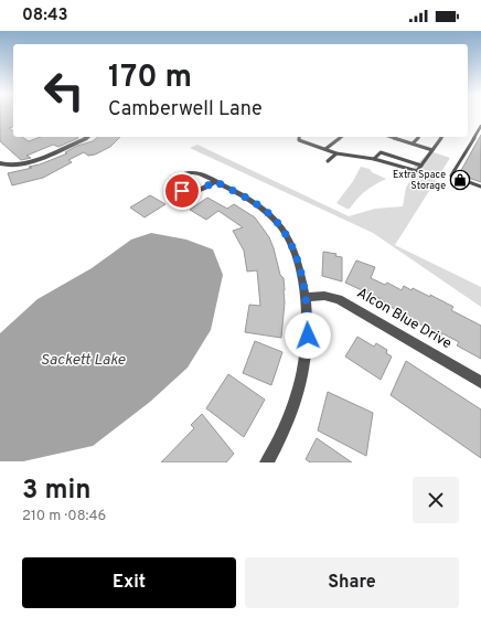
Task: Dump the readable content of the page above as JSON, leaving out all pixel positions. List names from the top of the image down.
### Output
{
  "streets": {
    "street": ["Alcon Blue Drive"]
  },
  "water": ["Sackett Lake"],
  "places": {
    "shop": ["Extra Space Storage"]
  },
  "page": {
    "status": "08:43",
    "turn": ["170 m", "Camberwell Lane"],
    "heading": ["3 min", "210 m · 08:46"],
    "buttons": ["Exit", "Share"]
  }
}
